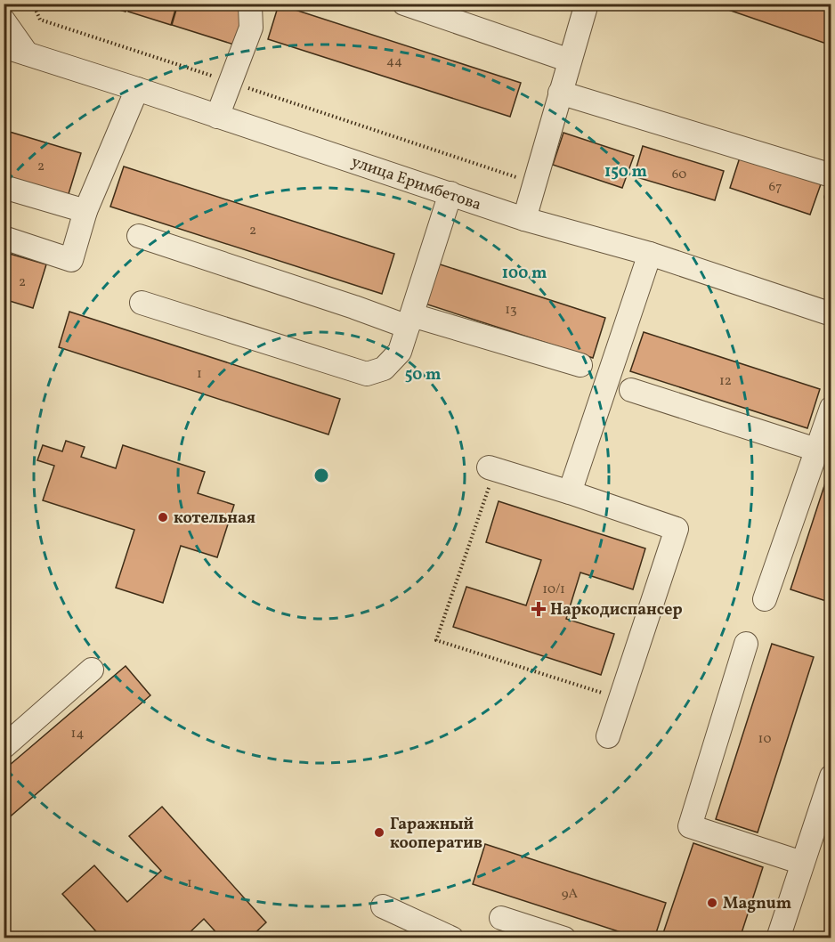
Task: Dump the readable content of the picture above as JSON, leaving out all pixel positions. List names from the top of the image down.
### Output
{
  "streets": {
    "street": ["улица Еримбетова"]
  },
  "places": {
    "other": ["котельная", "Гаражный кооператив", "Magnum"],
    "health": ["Наркодиспансер"]
  },
  "house_numbers": [
    "44",
    "2",
    "60",
    "67",
    "2",
    "2",
    "13",
    "1",
    "12",
    "10/1",
    "14",
    "10",
    "1",
    "9А"
  ],
  "rings": ["150 m", "100 m", "50 m"]
}
